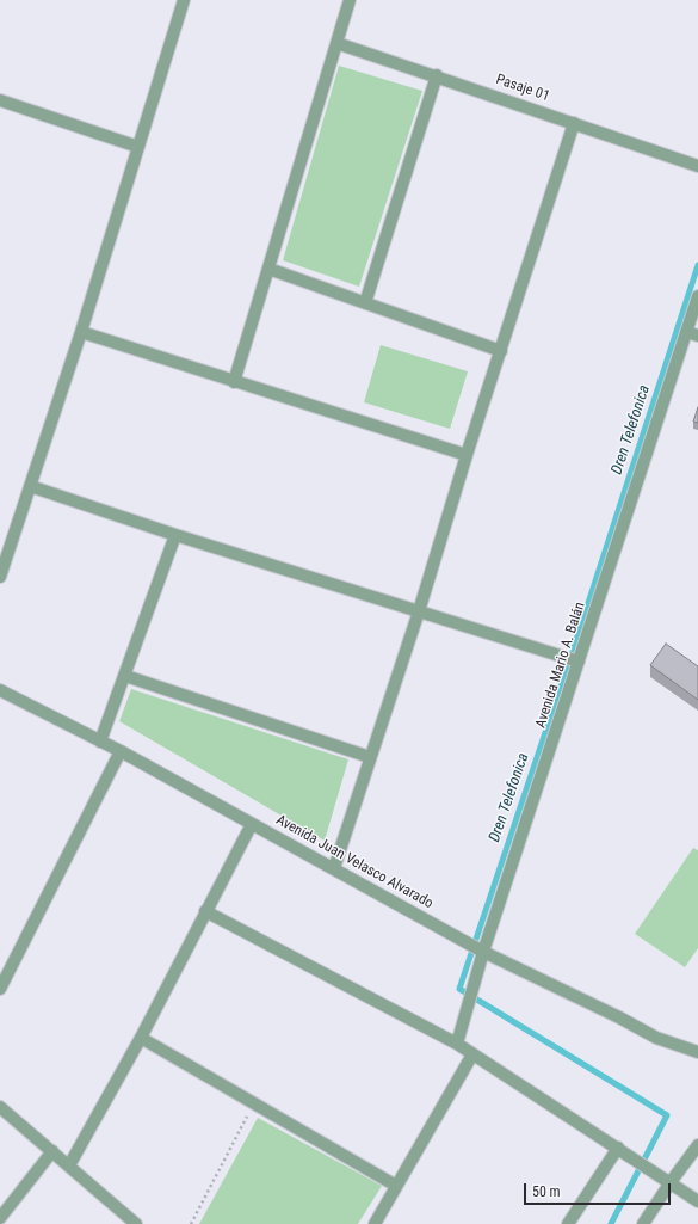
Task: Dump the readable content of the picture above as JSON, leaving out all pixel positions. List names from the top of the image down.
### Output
{
  "streets": {
    "street": ["Pasaje 01", "Avenida Mario A. Balán", "Avenida Juan Velasco Alvarado"]
  },
  "crossings": [
    ["Avenida Mario A. Balán", "Avenida Juan Velasco Alvarado"]
  ],
  "water": ["Dren Telefonica"],
  "scale_bar": "50 m"
}
